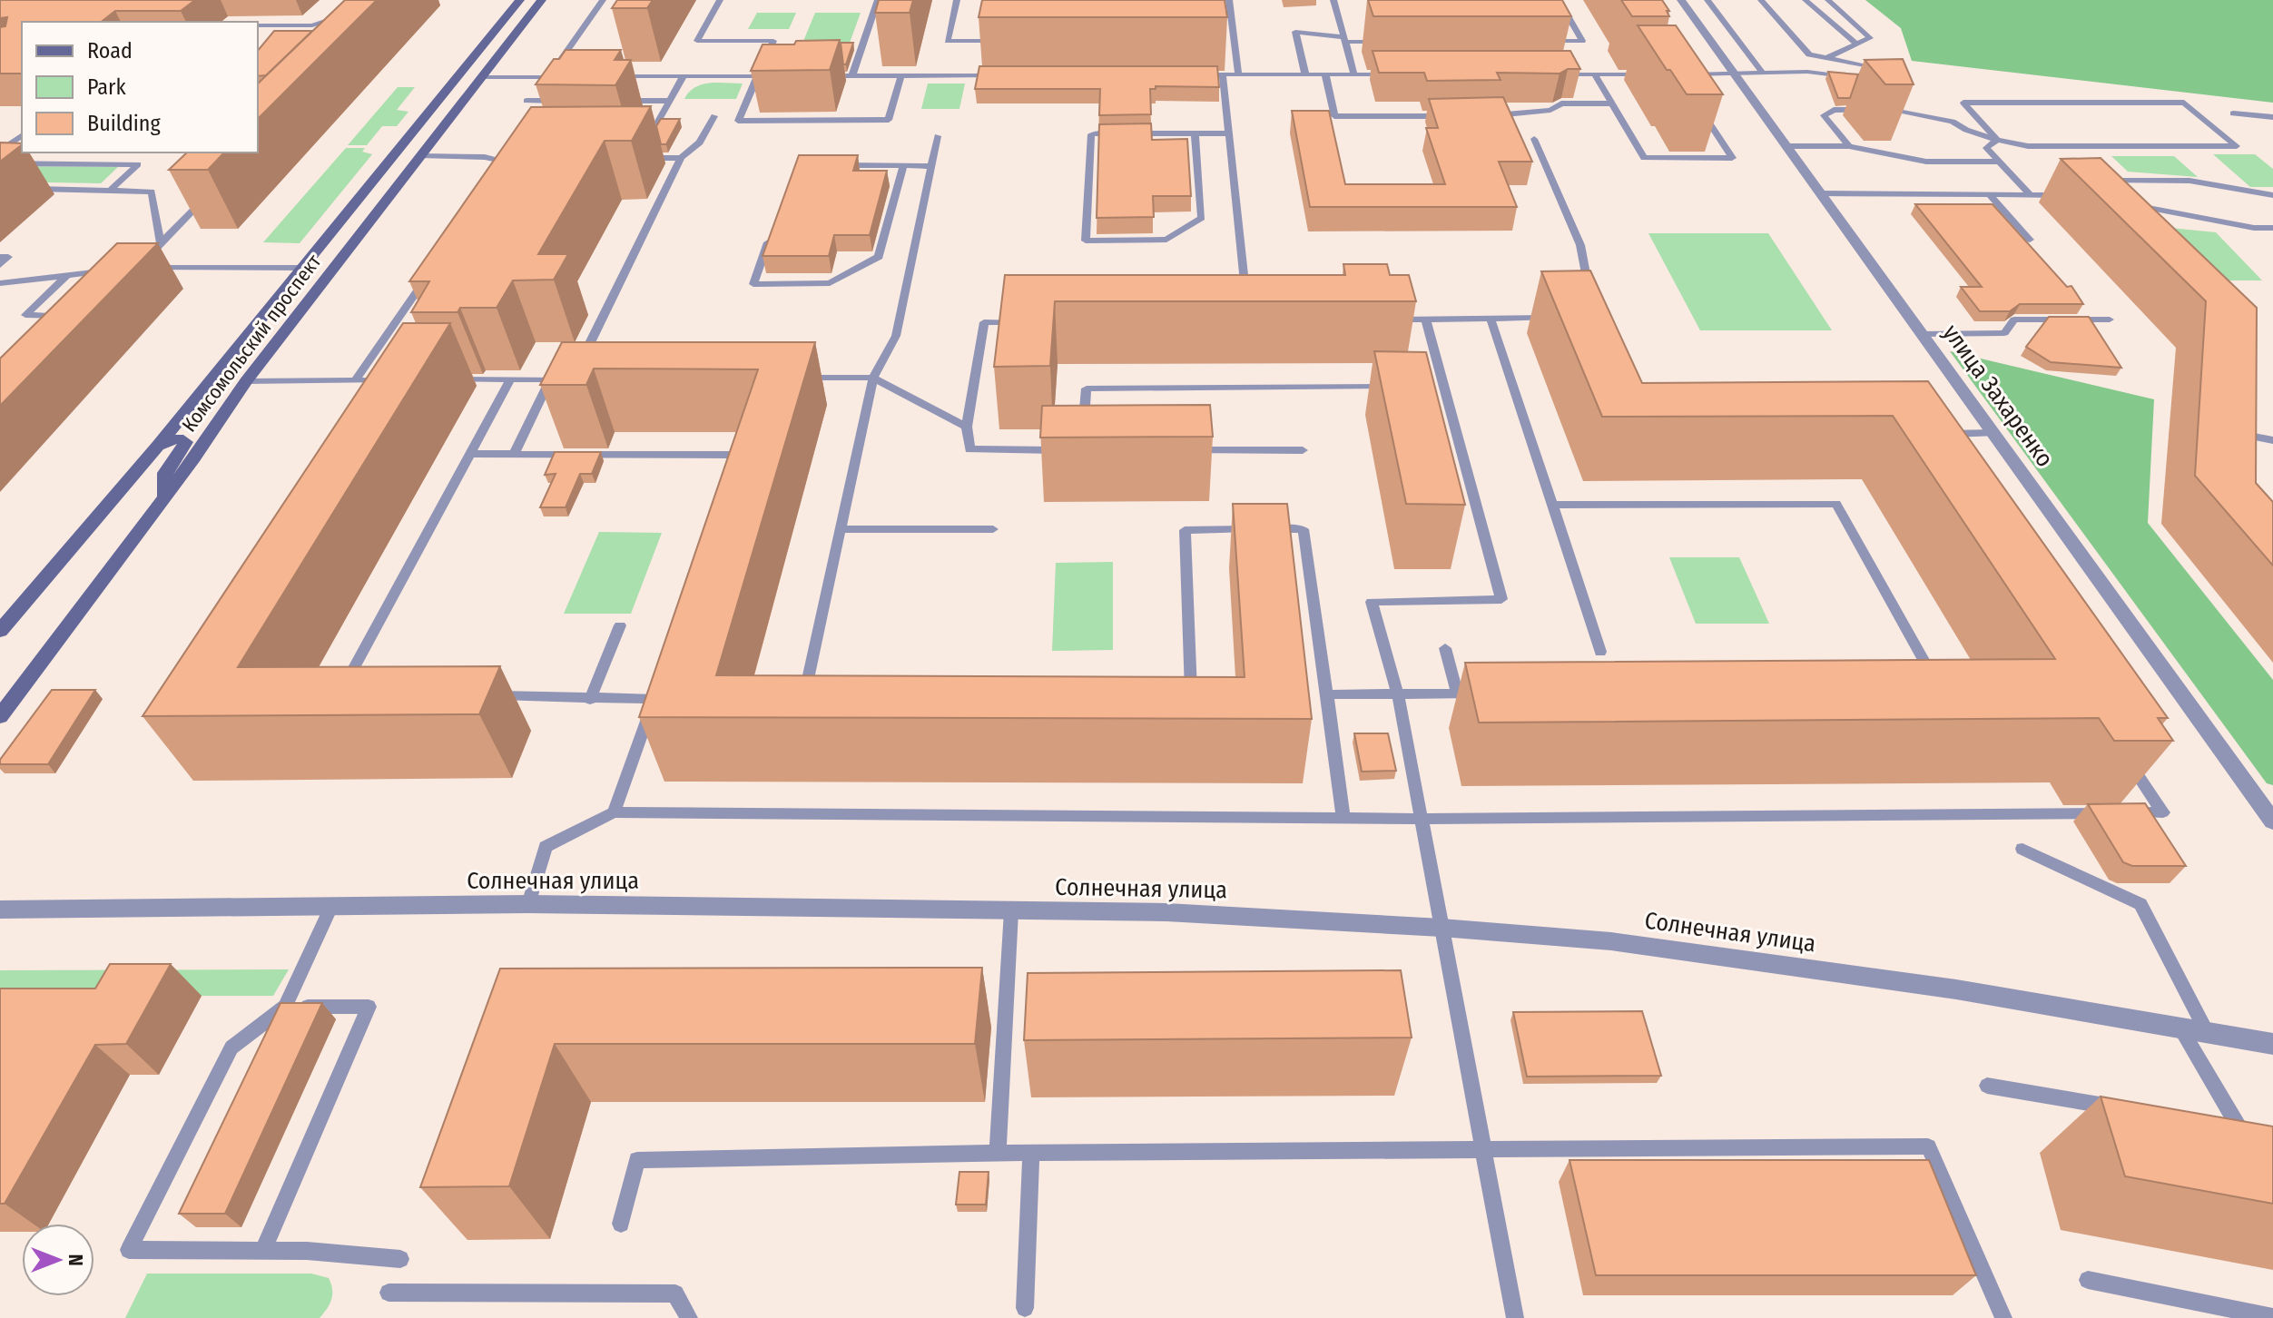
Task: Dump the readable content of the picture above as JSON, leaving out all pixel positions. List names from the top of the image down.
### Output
{
  "streets": {
    "main road": ["Комсомольский проспект"],
    "street": ["улица Захаренко", "Солнечная улица"]
  },
  "legend": ["Road", "Park", "Building"],
  "north": "right"
}
